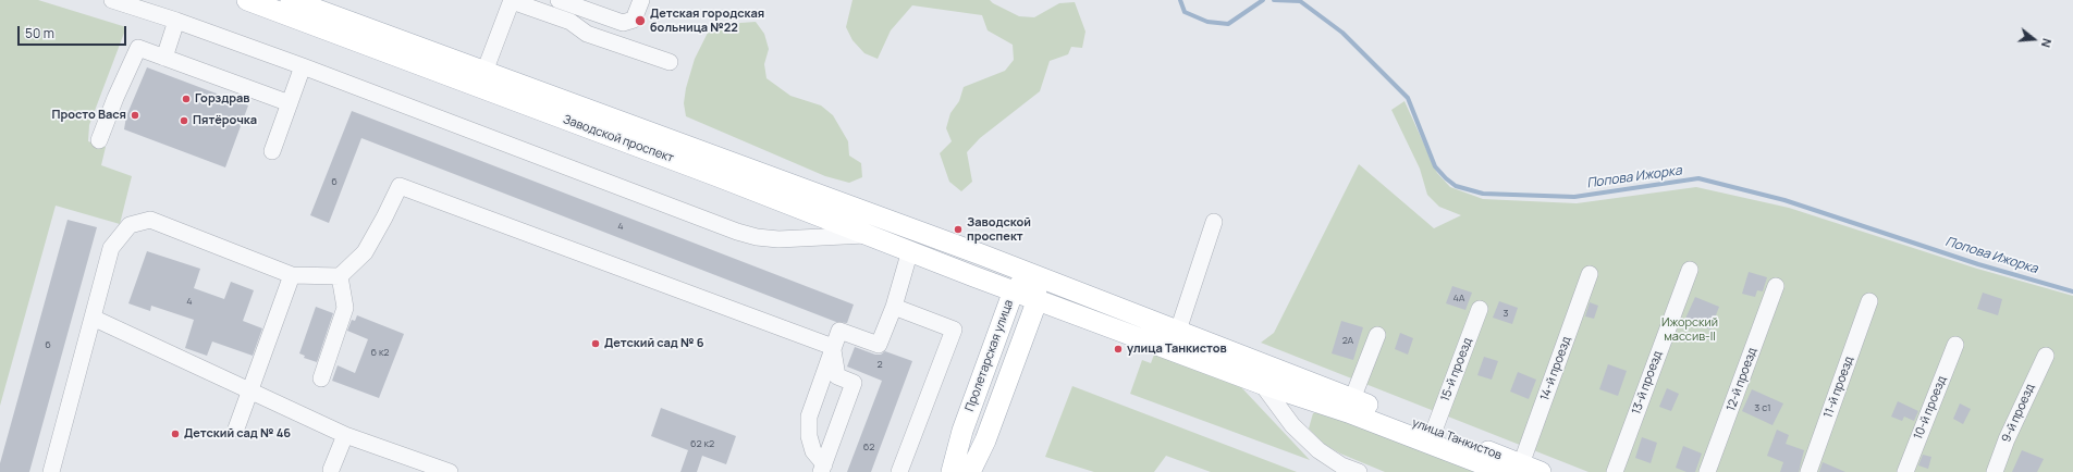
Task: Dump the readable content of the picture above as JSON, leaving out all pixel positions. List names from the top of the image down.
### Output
{
  "streets": {
    "main road": ["Заводской проспект", "Пролетарская улица", "улица Танкистов"],
    "street": [
      "14-й проезд",
      "15-й проезд",
      "12-й проезд",
      "13-й проезд",
      "11-й проезд",
      "10-й проезд",
      "9-й проезд"
    ]
  },
  "crossings": [
    ["Заводской проспект", "Пролетарская улица"],
    ["Заводской проспект", "улица Танкистов"],
    ["Пролетарская улица", "улица Танкистов"],
    ["14-й проезд", "улица Танкистов"],
    ["15-й проезд", "улица Танкистов"]
  ],
  "water": ["Попова Ижорка"],
  "parks": ["Ижорский массив-II"],
  "places": [
    "Детская городская больница №22",
    "Горздрав",
    "Просто Вася",
    "Пятёрочка",
    "Заводской проспект",
    "Детский сад № 6",
    "улица Танкистов",
    "Детский сад № 46"
  ],
  "house_numbers": [
    "6",
    "4",
    "4А",
    "4",
    "3",
    "2А",
    "6",
    "6 к2",
    "2",
    "3 с1",
    "62 к2",
    "62"
  ],
  "scale_bar": "50 m",
  "north": "right"
}
